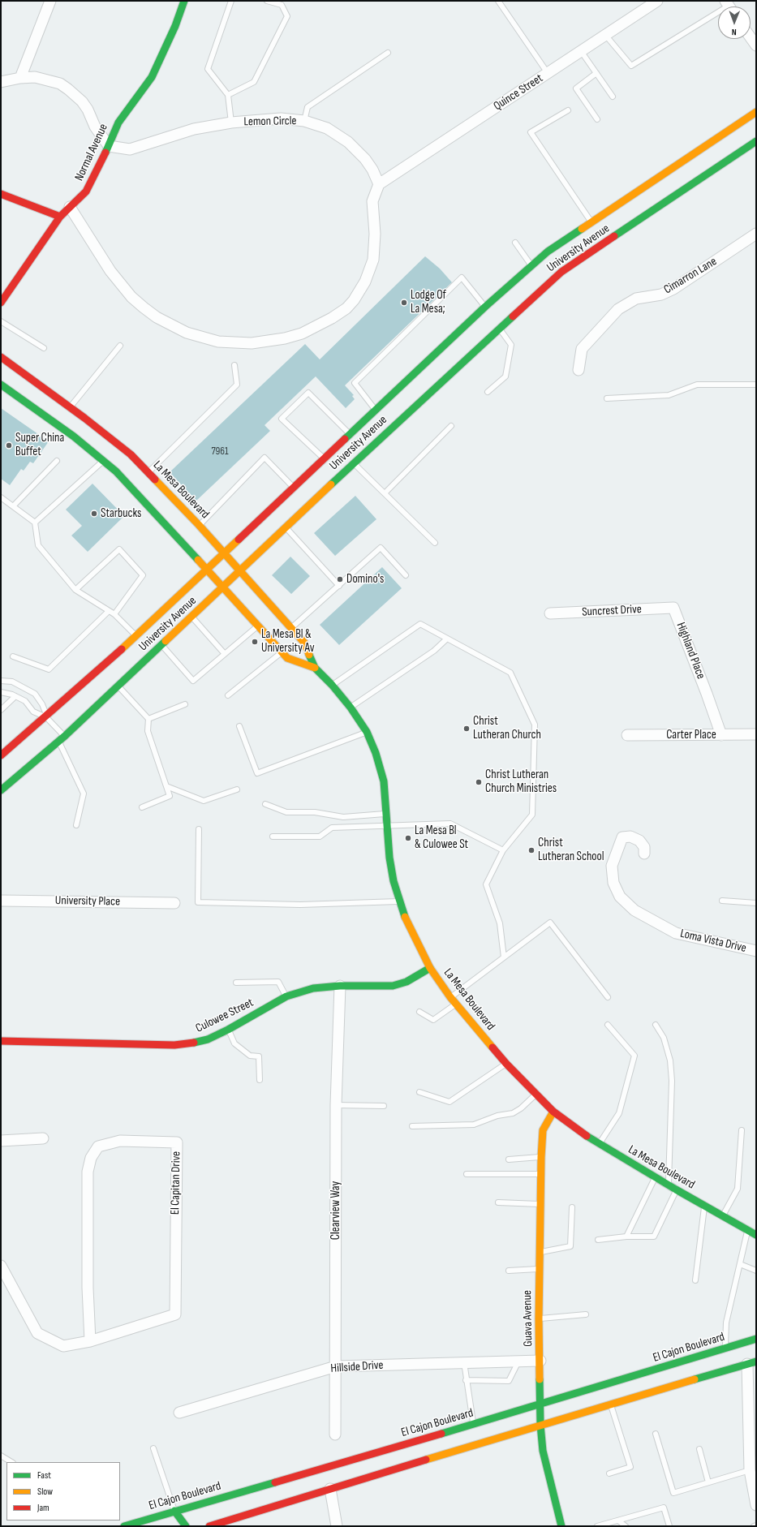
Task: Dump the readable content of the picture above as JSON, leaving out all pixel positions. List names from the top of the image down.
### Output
{
  "streets": {
    "main road": [
      "Normal Avenue",
      "University Avenue",
      "La Mesa Boulevard",
      "Culowee Street",
      "Guava Avenue",
      "El Cajon Boulevard"
    ],
    "street": [
      "Quince Street",
      "Lemon Circle",
      "Cimarron Lane",
      "Suncrest Drive",
      "Highland Place",
      "Carter Place",
      "University Place",
      "Loma Vista Drive",
      "El Capitan Drive",
      "Clearview Way",
      "Hillside Drive"
    ]
  },
  "crossings": [
    ["Quince Street", "Lemon Circle"],
    ["Lemon Circle", "Normal Avenue"],
    ["University Avenue", "La Mesa Boulevard"],
    ["La Mesa Boulevard", "Culowee Street"],
    ["La Mesa Boulevard", "Guava Avenue"],
    ["Suncrest Drive", "Highland Place"],
    ["Highland Place", "Carter Place"],
    ["Culowee Street", "Clearview Way"],
    ["Clearview Way", "Hillside Drive"],
    ["Guava Avenue", "El Cajon Boulevard"],
    ["Guava Avenue", "Hillside Drive"]
  ],
  "places": [
    "Lodge Of La Mesa;",
    "Super China Buffet",
    "Starbucks",
    "Domino's",
    "La Mesa Bl & University Av",
    "Christ Lutheran Church",
    "Christ Lutheran Church Ministries",
    "La Mesa Bl & Culowee St",
    "Christ Lutheran School"
  ],
  "house_numbers": ["7961"],
  "legend": ["Fast", "Slow", "Jam"],
  "north": "bottom"
}
